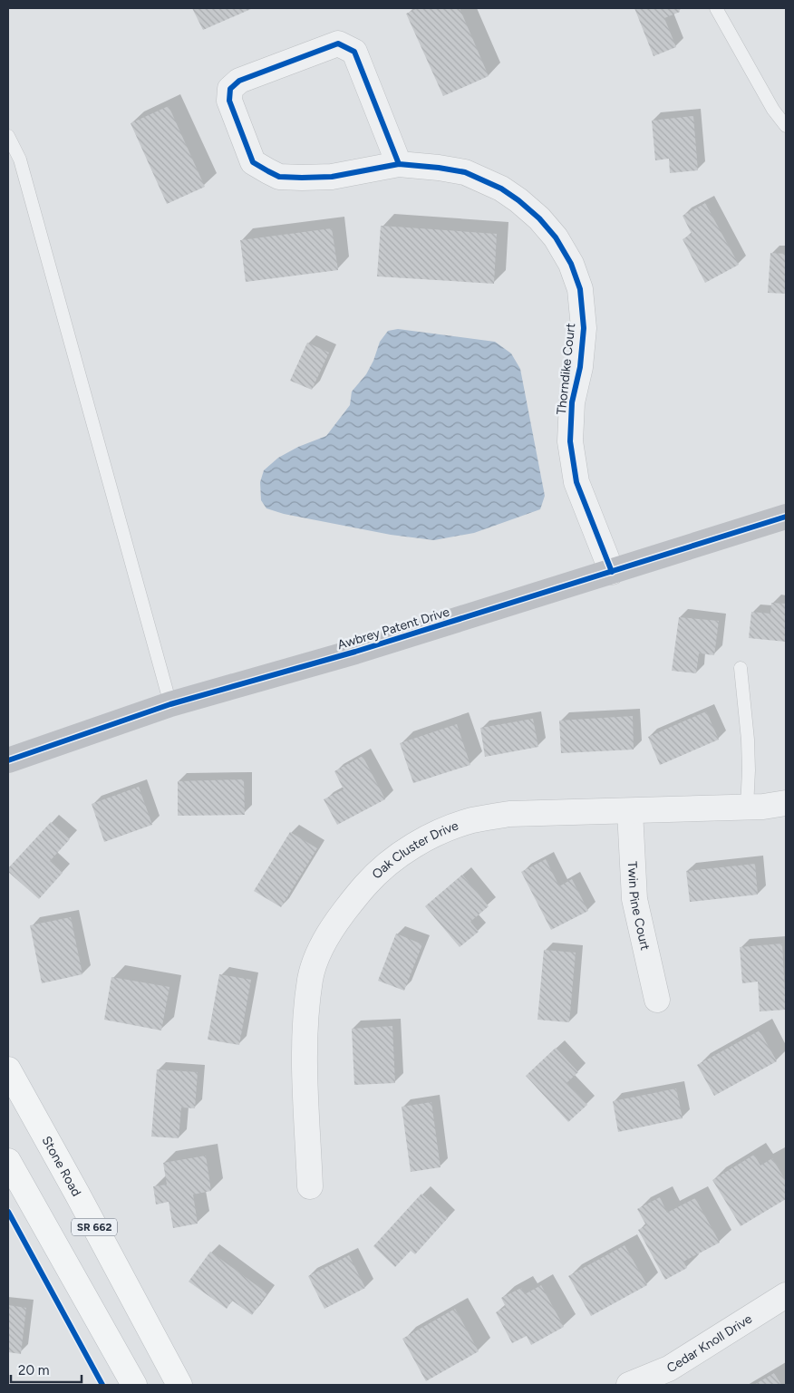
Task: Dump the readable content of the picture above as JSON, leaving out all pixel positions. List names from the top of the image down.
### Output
{
  "streets": {
    "main road": ["Stone Road", "SR 662"],
    "street": [
      "Thorndike Court",
      "Awbrey Patent Drive",
      "Oak Cluster Drive",
      "Twin Pine Court",
      "Cedar Knoll Drive"
    ]
  },
  "crossings": [
    ["Thorndike Court", "Awbrey Patent Drive"],
    ["Oak Cluster Drive", "Twin Pine Court"]
  ],
  "scale_bar": "20 m"
}
